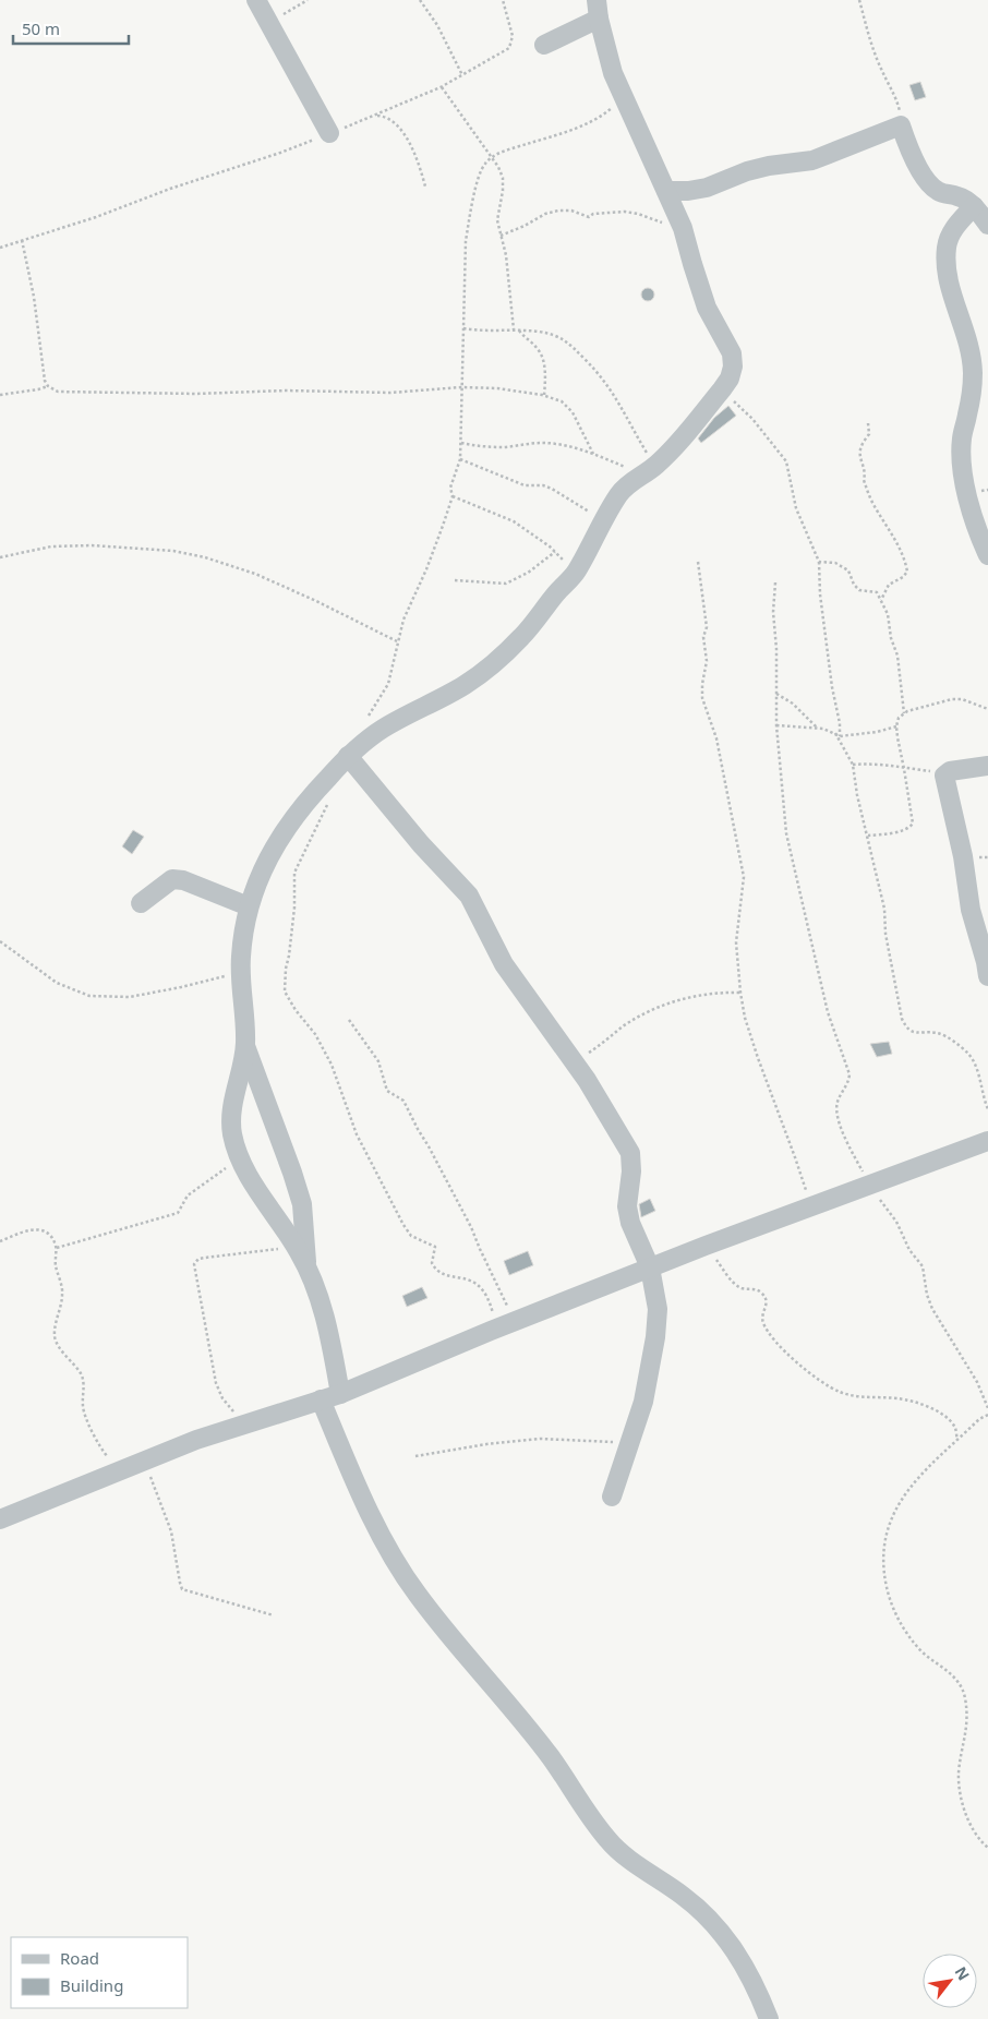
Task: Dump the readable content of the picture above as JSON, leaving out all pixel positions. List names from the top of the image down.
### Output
{
  "legend": ["Road", "Building"],
  "scale_bar": "50 m",
  "north": "top right"
}
